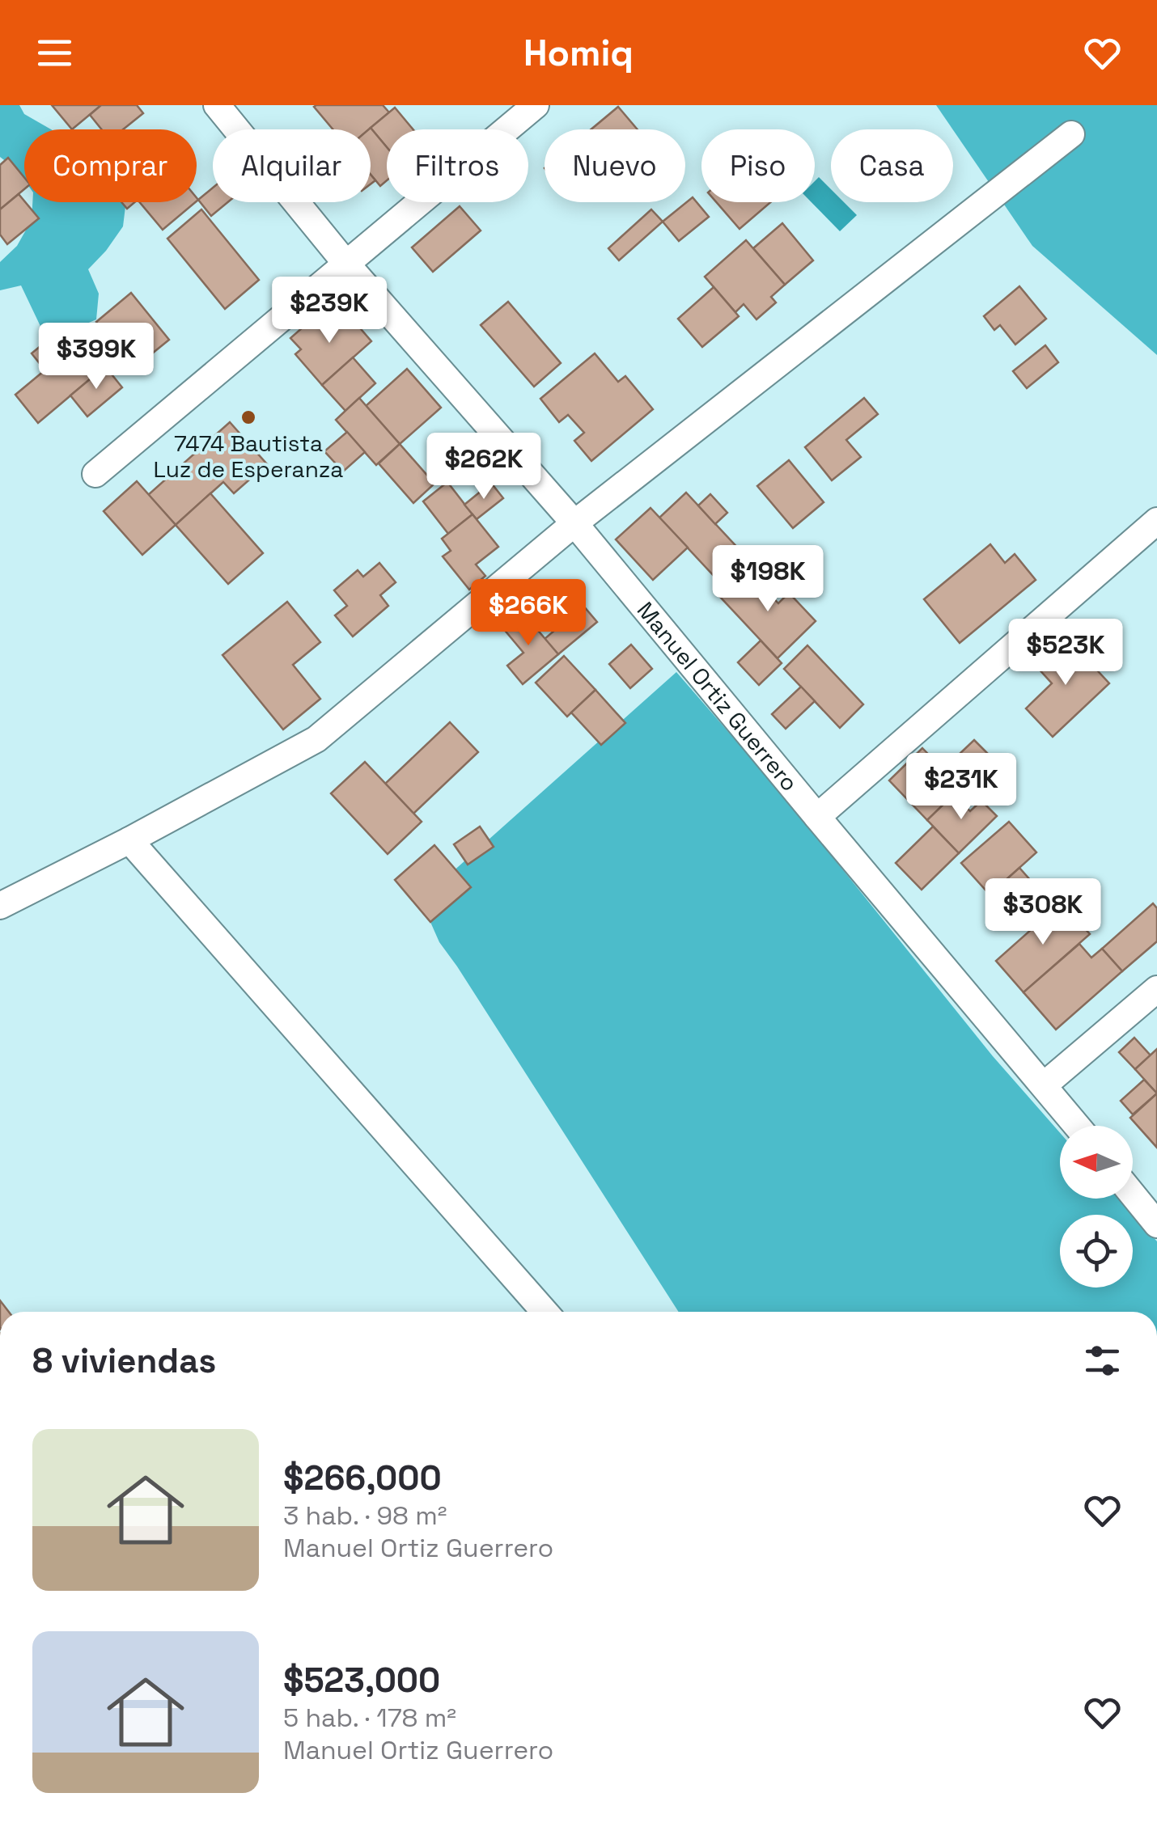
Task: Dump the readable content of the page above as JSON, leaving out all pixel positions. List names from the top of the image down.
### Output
{
  "streets": {
    "street": ["Manuel Ortiz Guerrero"]
  },
  "places": ["7474 Bautista Luz de Esperanza"],
  "north": "left",
  "page": {
    "header": "Homiq",
    "chip": [
      "Comprar",
      "Alquilar",
      "Filtros",
      "Nuevo",
      "Piso",
      "Casa"
    ],
    "price": [
      "$239K",
      "$399K",
      "$262K",
      "$198K",
      "$266K",
      "$523K",
      "$231K",
      "$308K"
    ],
    "heading": "8 viviendas",
    "list": [
      {
        "name": "$266,000",
        "note": "3 hab. · 98 m² · Manuel Ortiz Guerrero"
      },
      {
        "name": "$523,000",
        "note": "5 hab. · 178 m² · Manuel Ortiz Guerrero"
      }
    ]
  }
}
